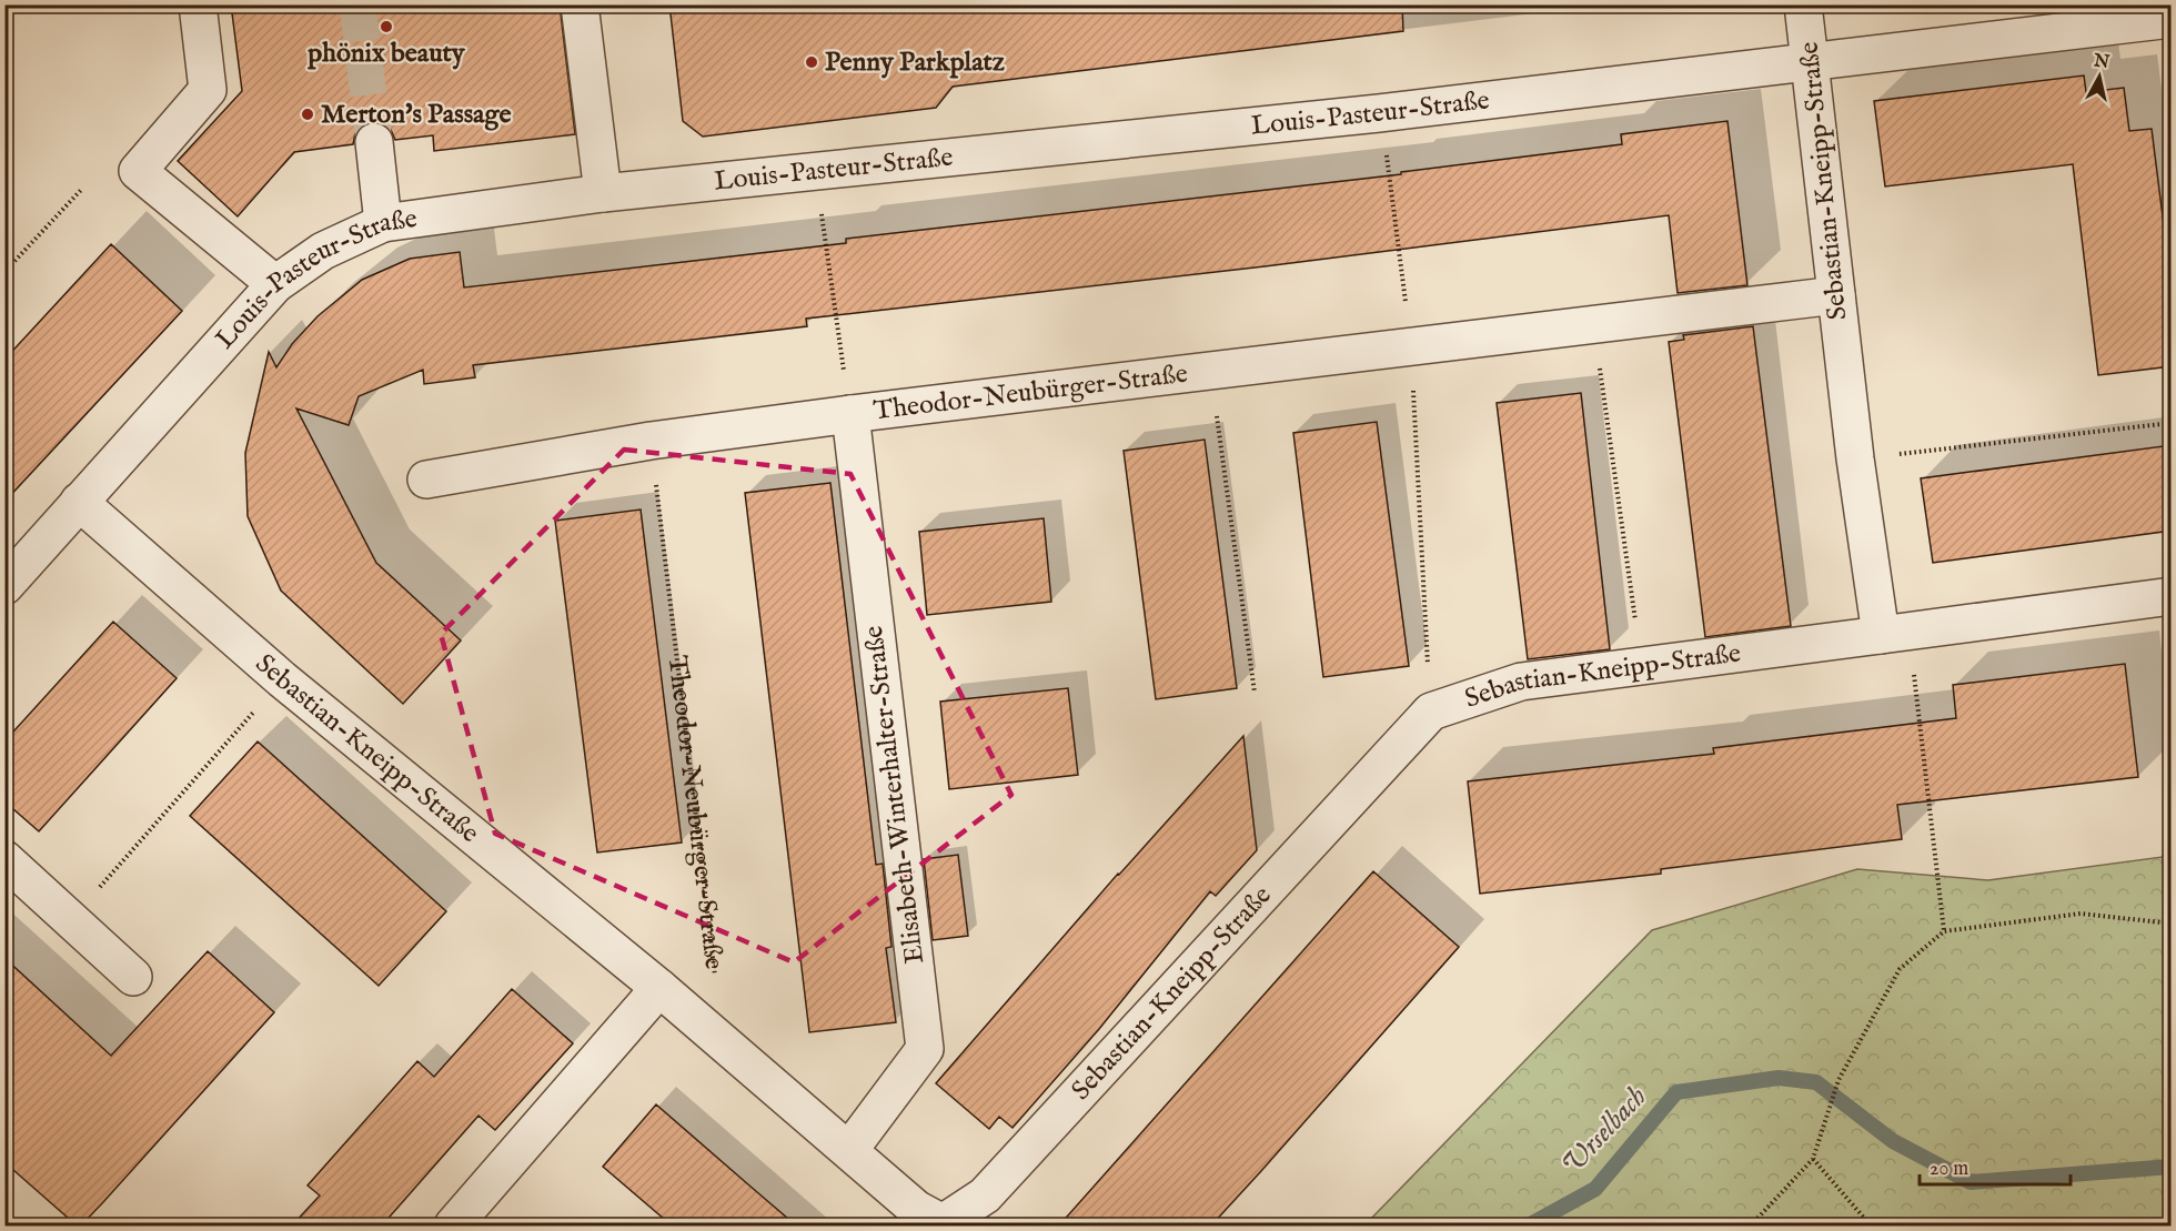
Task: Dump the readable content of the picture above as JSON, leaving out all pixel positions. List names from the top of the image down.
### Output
{
  "streets": {
    "street": [
      "Louis-Pasteur-Straße",
      "Sebastian-Kneipp-Straße",
      "Theodor-Neubürger-Straße",
      "Elisabeth-Winterhalter-Straße"
    ]
  },
  "crossings": [
    ["Louis-Pasteur-Straße", "Sebastian-Kneipp-Straße"],
    ["Sebastian-Kneipp-Straße", "Theodor-Neubürger-Straße"],
    ["Sebastian-Kneipp-Straße", "Elisabeth-Winterhalter-Straße"],
    ["Theodor-Neubürger-Straße", "Elisabeth-Winterhalter-Straße"]
  ],
  "water": ["Urselbach"],
  "places": ["phönix beauty", "Penny Parkplatz", "Merton's Passage"],
  "scale_bar": "20 m",
  "north": "top"
}
